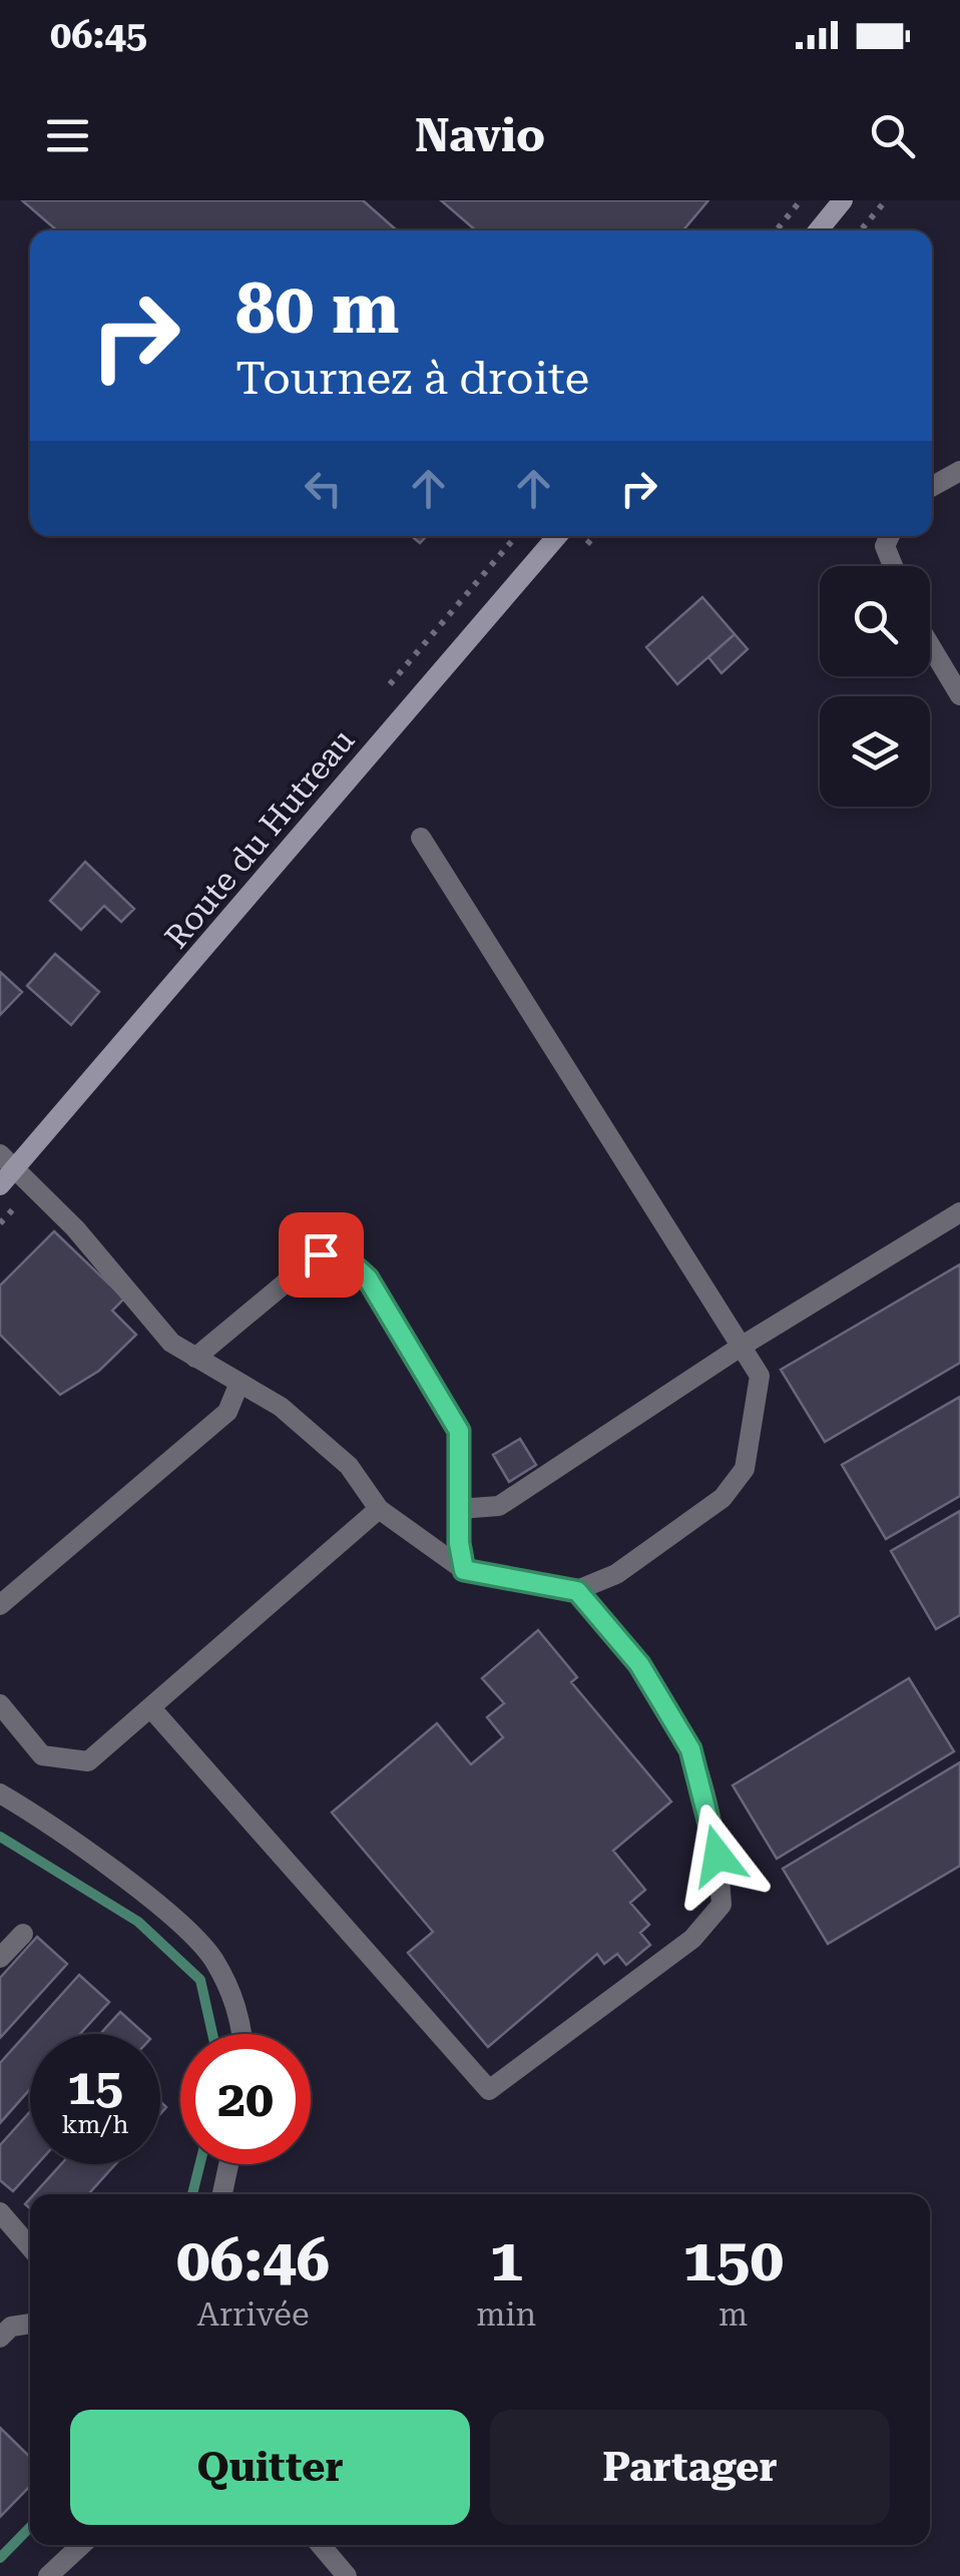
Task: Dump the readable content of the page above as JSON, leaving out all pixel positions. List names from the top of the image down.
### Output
{
  "streets": {
    "street": ["Route du Hutreau"]
  },
  "page": {
    "status": "06:45",
    "header": "Navio",
    "turn": ["80 m", "Tournez à droite"],
    "speed": "15 km/h",
    "limit": "20",
    "eta": [
      "06:46",
      "Arrivée",
      "1",
      "min",
      "150",
      "m"
    ],
    "buttons": ["Quitter", "Partager"]
  }
}
